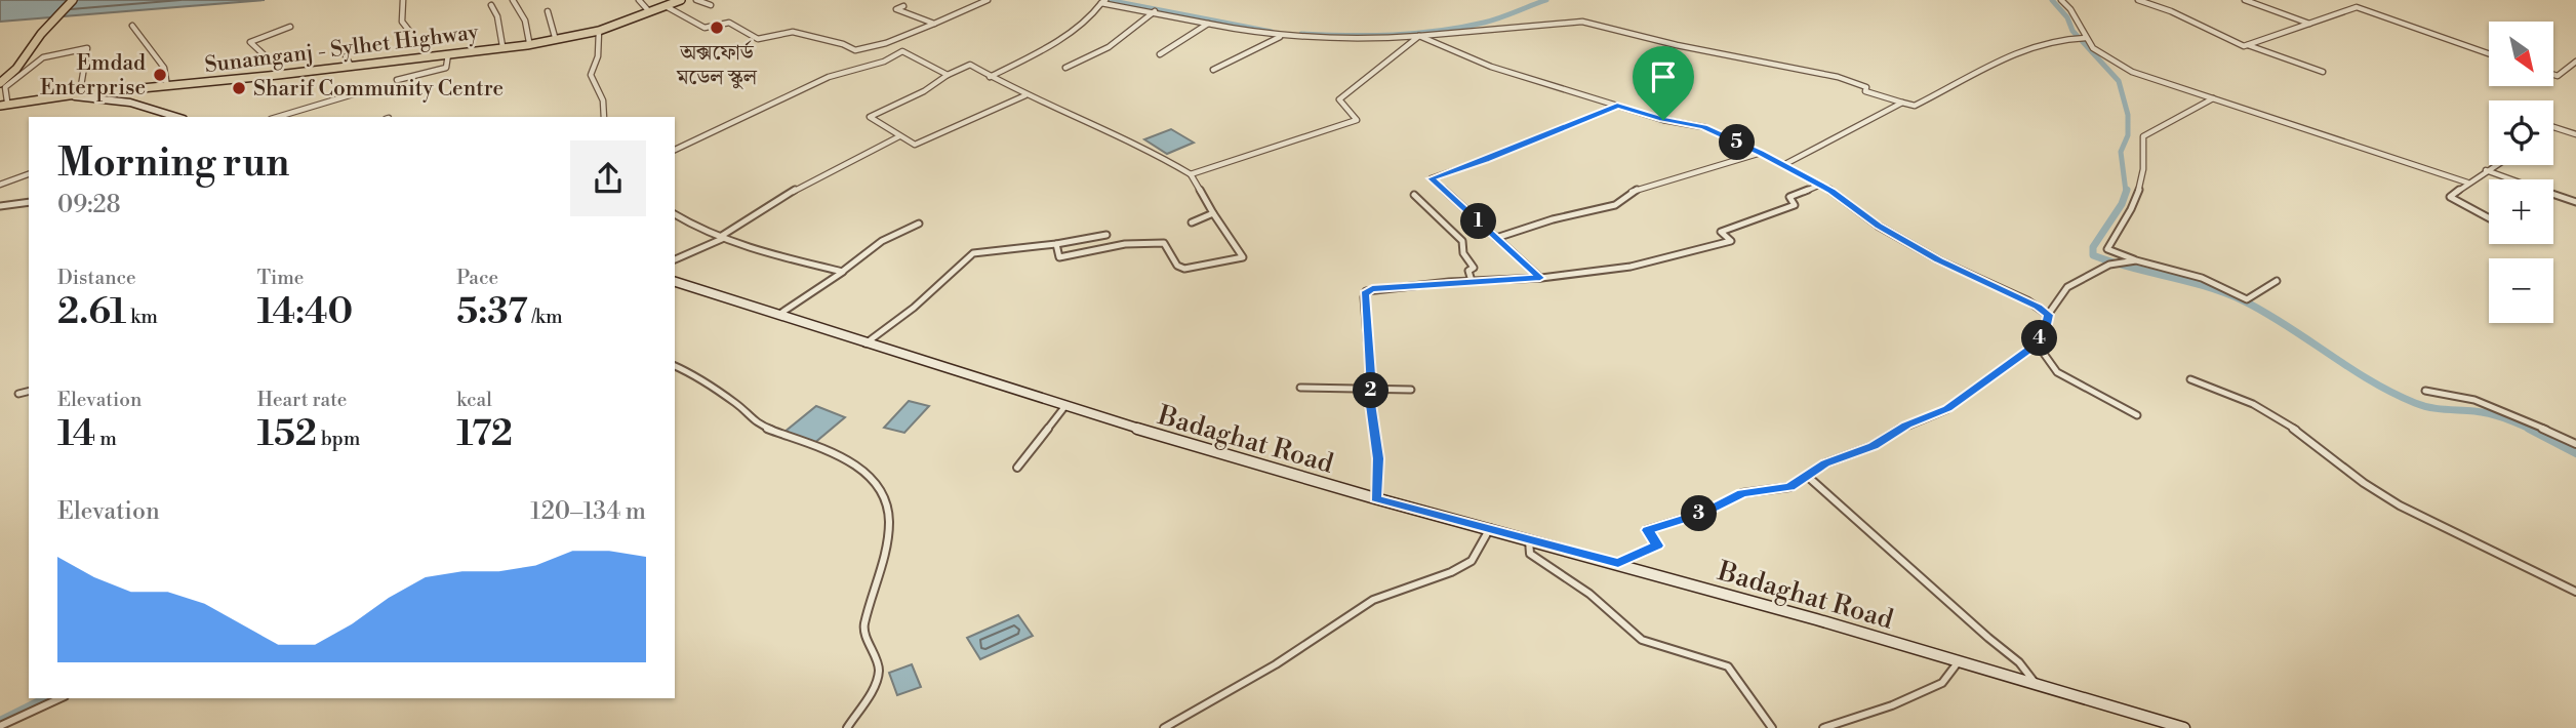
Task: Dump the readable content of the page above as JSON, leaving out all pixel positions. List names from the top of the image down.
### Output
{
  "streets": {
    "main road": ["Sunamganj - Sylhet Highway", "Badaghat Road"]
  },
  "places": ["অক্সফোর্ড মডেল স্কুল", "Emdad Enterprise", "Sharif Community Centre"],
  "north": "bottom right",
  "page": {
    "map_buttons": ["+", "−"],
    "heading": ["Morning run", "09:28"],
    "pins": [
      "5",
      "1",
      "4",
      "2",
      "3"
    ],
    "stats": [
      ["Distance", "2.61 km"],
      ["Time", "14:40"],
      ["Pace", "5:37 /km"],
      ["Elevation", "14 m"],
      ["Heart rate", "152 bpm"],
      ["kcal", "172"]
    ],
    "chart": ["Elevation", "120–134 m"]
  }
}
